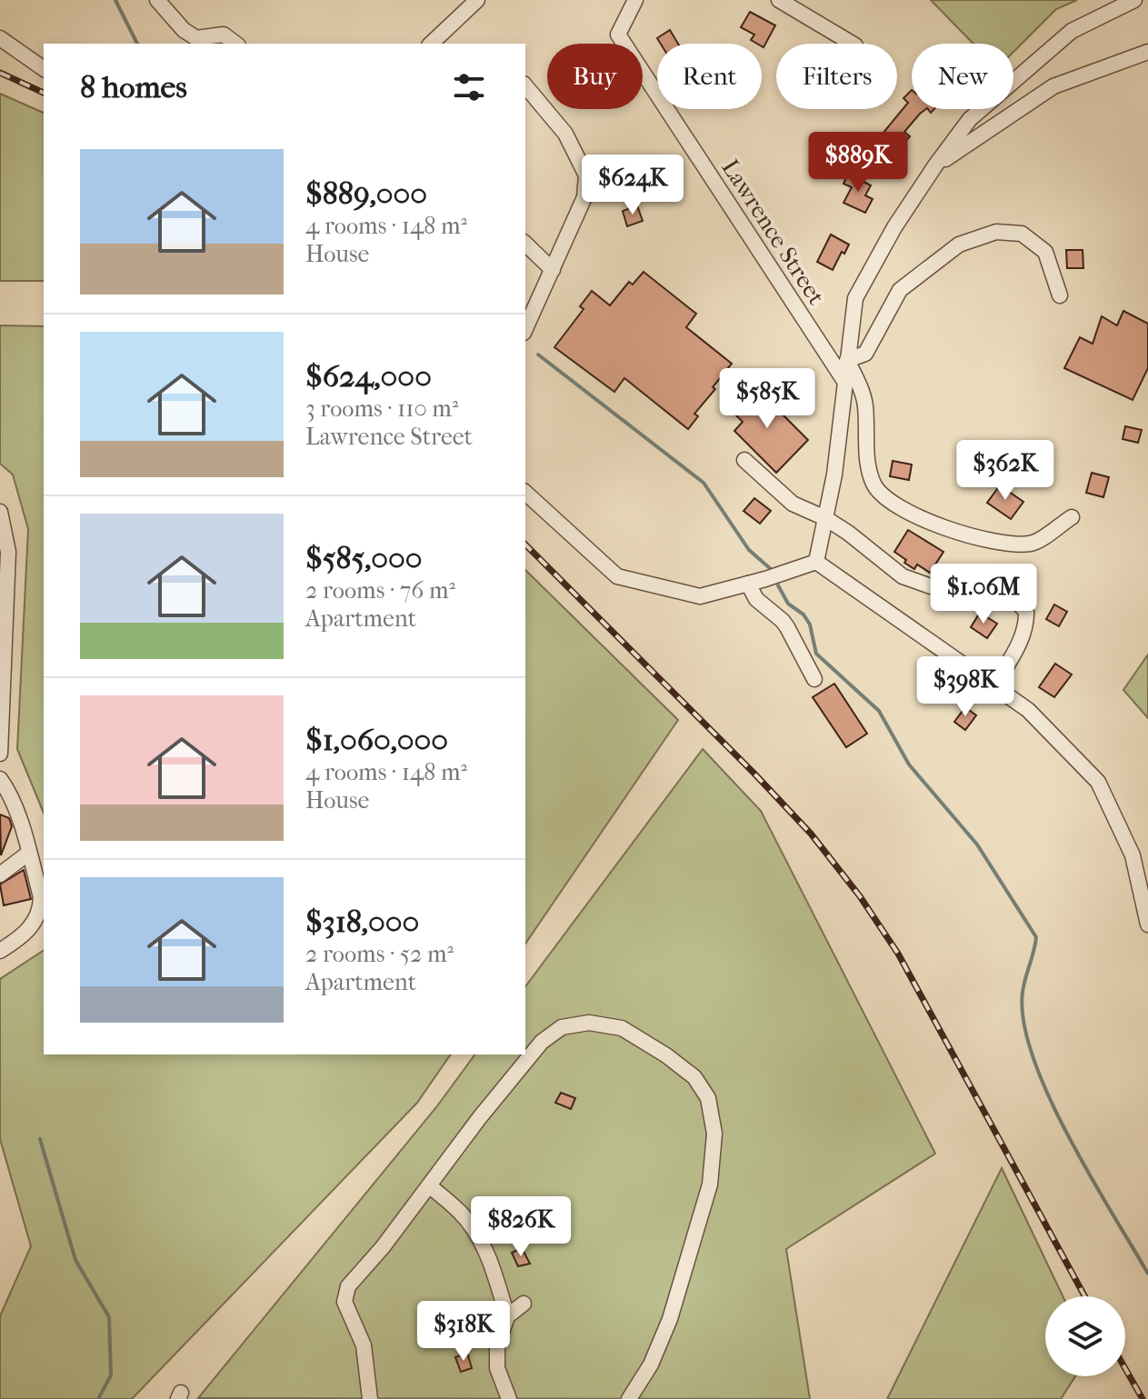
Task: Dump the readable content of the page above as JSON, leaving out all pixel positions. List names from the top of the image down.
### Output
{
  "streets": {
    "street": ["Lawrence Street"]
  },
  "page": {
    "chip": [
      "Buy",
      "Rent",
      "Filters",
      "New"
    ],
    "heading": "8 homes",
    "list": [
      {
        "name": "$889,000",
        "note": "4 rooms · 148 m² · House"
      },
      {
        "name": "$624,000",
        "note": "3 rooms · 110 m² · Lawrence Street"
      },
      {
        "name": "$585,000",
        "note": "2 rooms · 76 m² · Apartment"
      },
      {
        "name": "$1,060,000",
        "note": "4 rooms · 148 m² · House"
      },
      {
        "name": "$318,000",
        "note": "2 rooms · 52 m² · Apartment"
      }
    ],
    "price": [
      "$889K",
      "$624K",
      "$585K",
      "$362K",
      "$1.06M",
      "$398K",
      "$826K",
      "$318K"
    ]
  }
}
